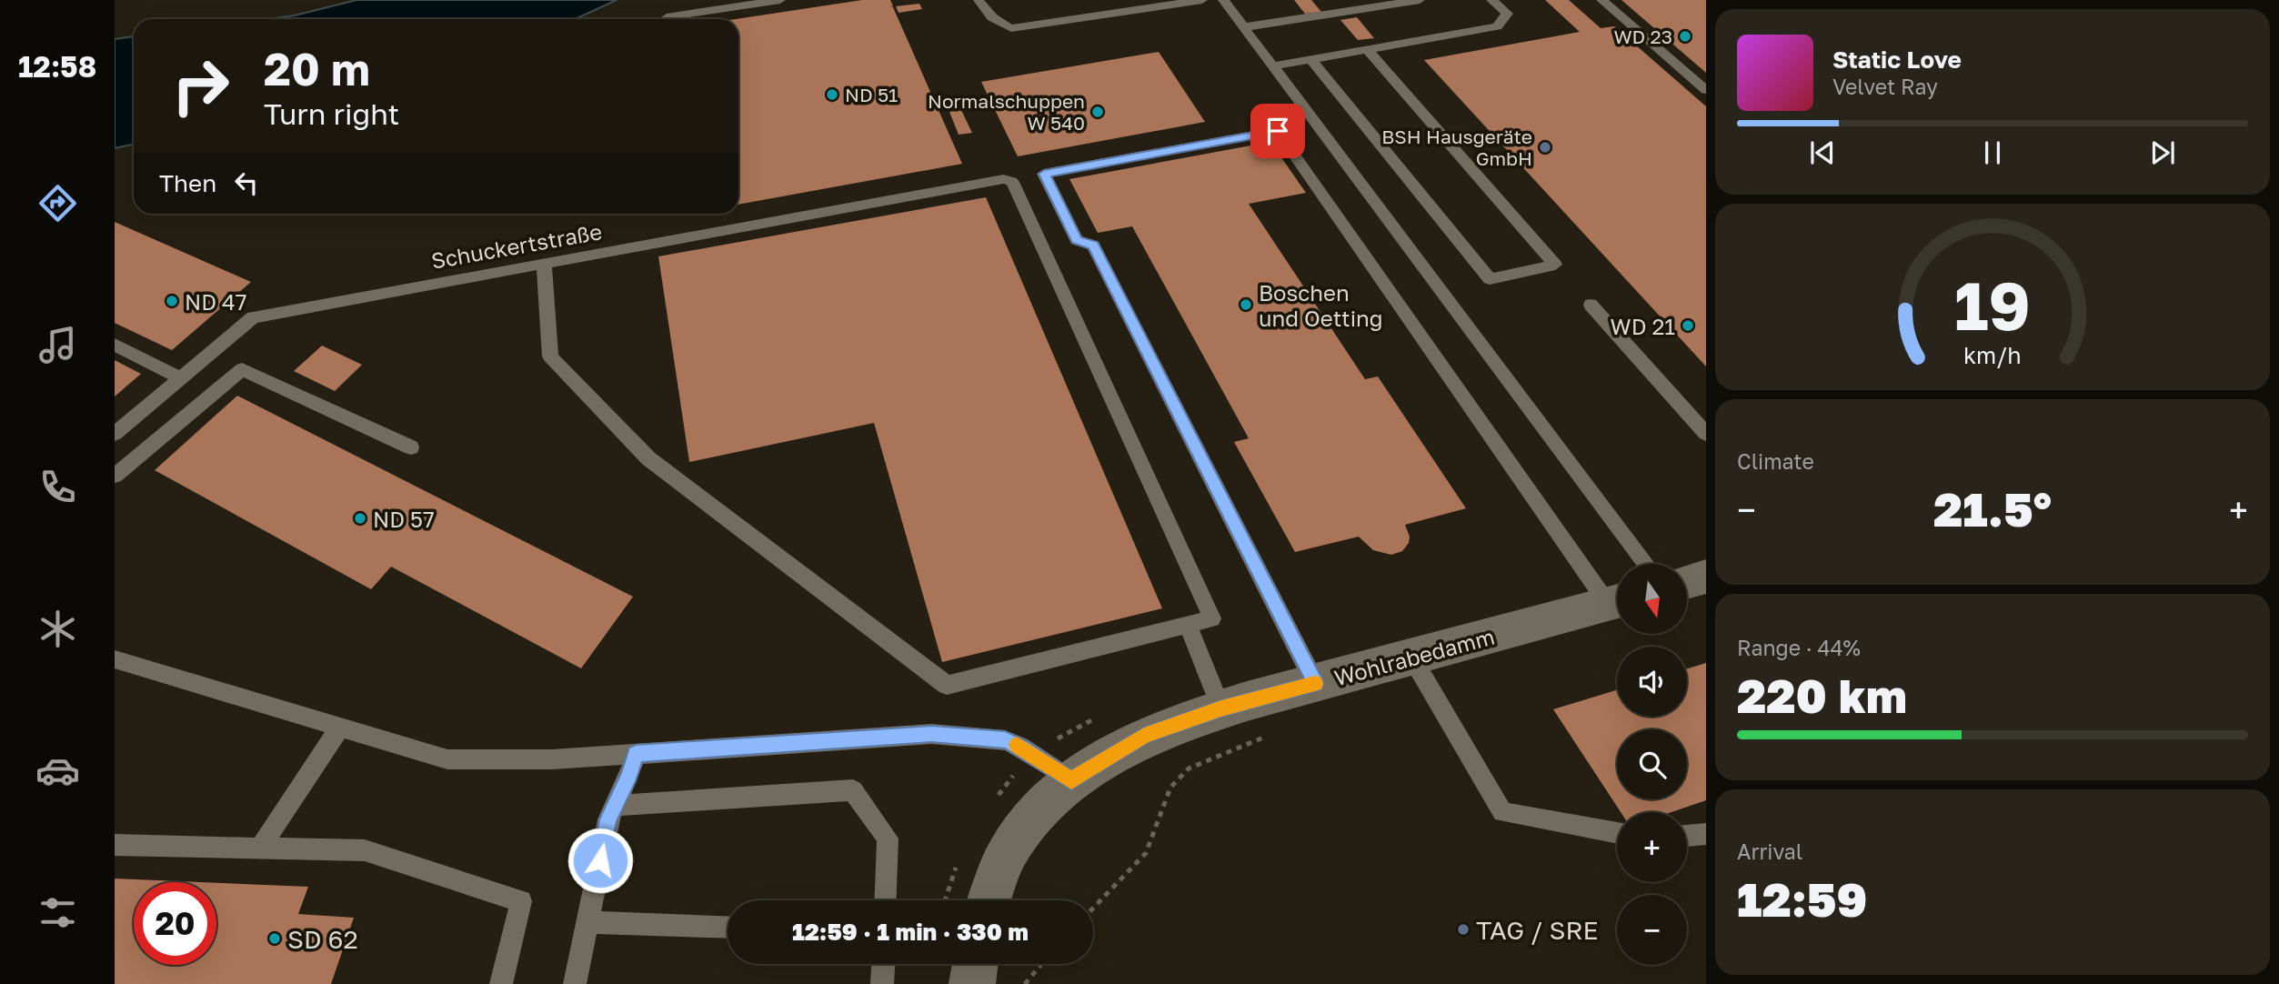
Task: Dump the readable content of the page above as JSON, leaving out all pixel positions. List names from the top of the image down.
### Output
{
  "streets": {
    "street": ["Wohlrabedamm"],
    "lane": ["Schuckertstraße"]
  },
  "places": [
    "WD 23",
    "ND 51",
    "Normalschuppen W 540",
    "BSH Hausgeräte GmbH",
    "ND 47",
    "Boschen und Oetting",
    "WD 21",
    "ND 57",
    "TAG / SRE",
    "SD 62"
  ],
  "north": "bottom",
  "page": {
    "tabs": "12:58",
    "turn": ["20 m", "Turn right"],
    "song": ["Static Love", "Velvet Ray"],
    "then": "Then",
    "tile": [
      "Climate",
      ["Range · 44%", "220 km"],
      ["Arrival", "12:59"]
    ],
    "heat": ["−", "21.5°", "+"],
    "map_buttons": ["+", "−"],
    "limit": "20",
    "trip": "12:59 · 1 min · 330 m",
    "gauge": ["19", "km/h"]
  }
}
